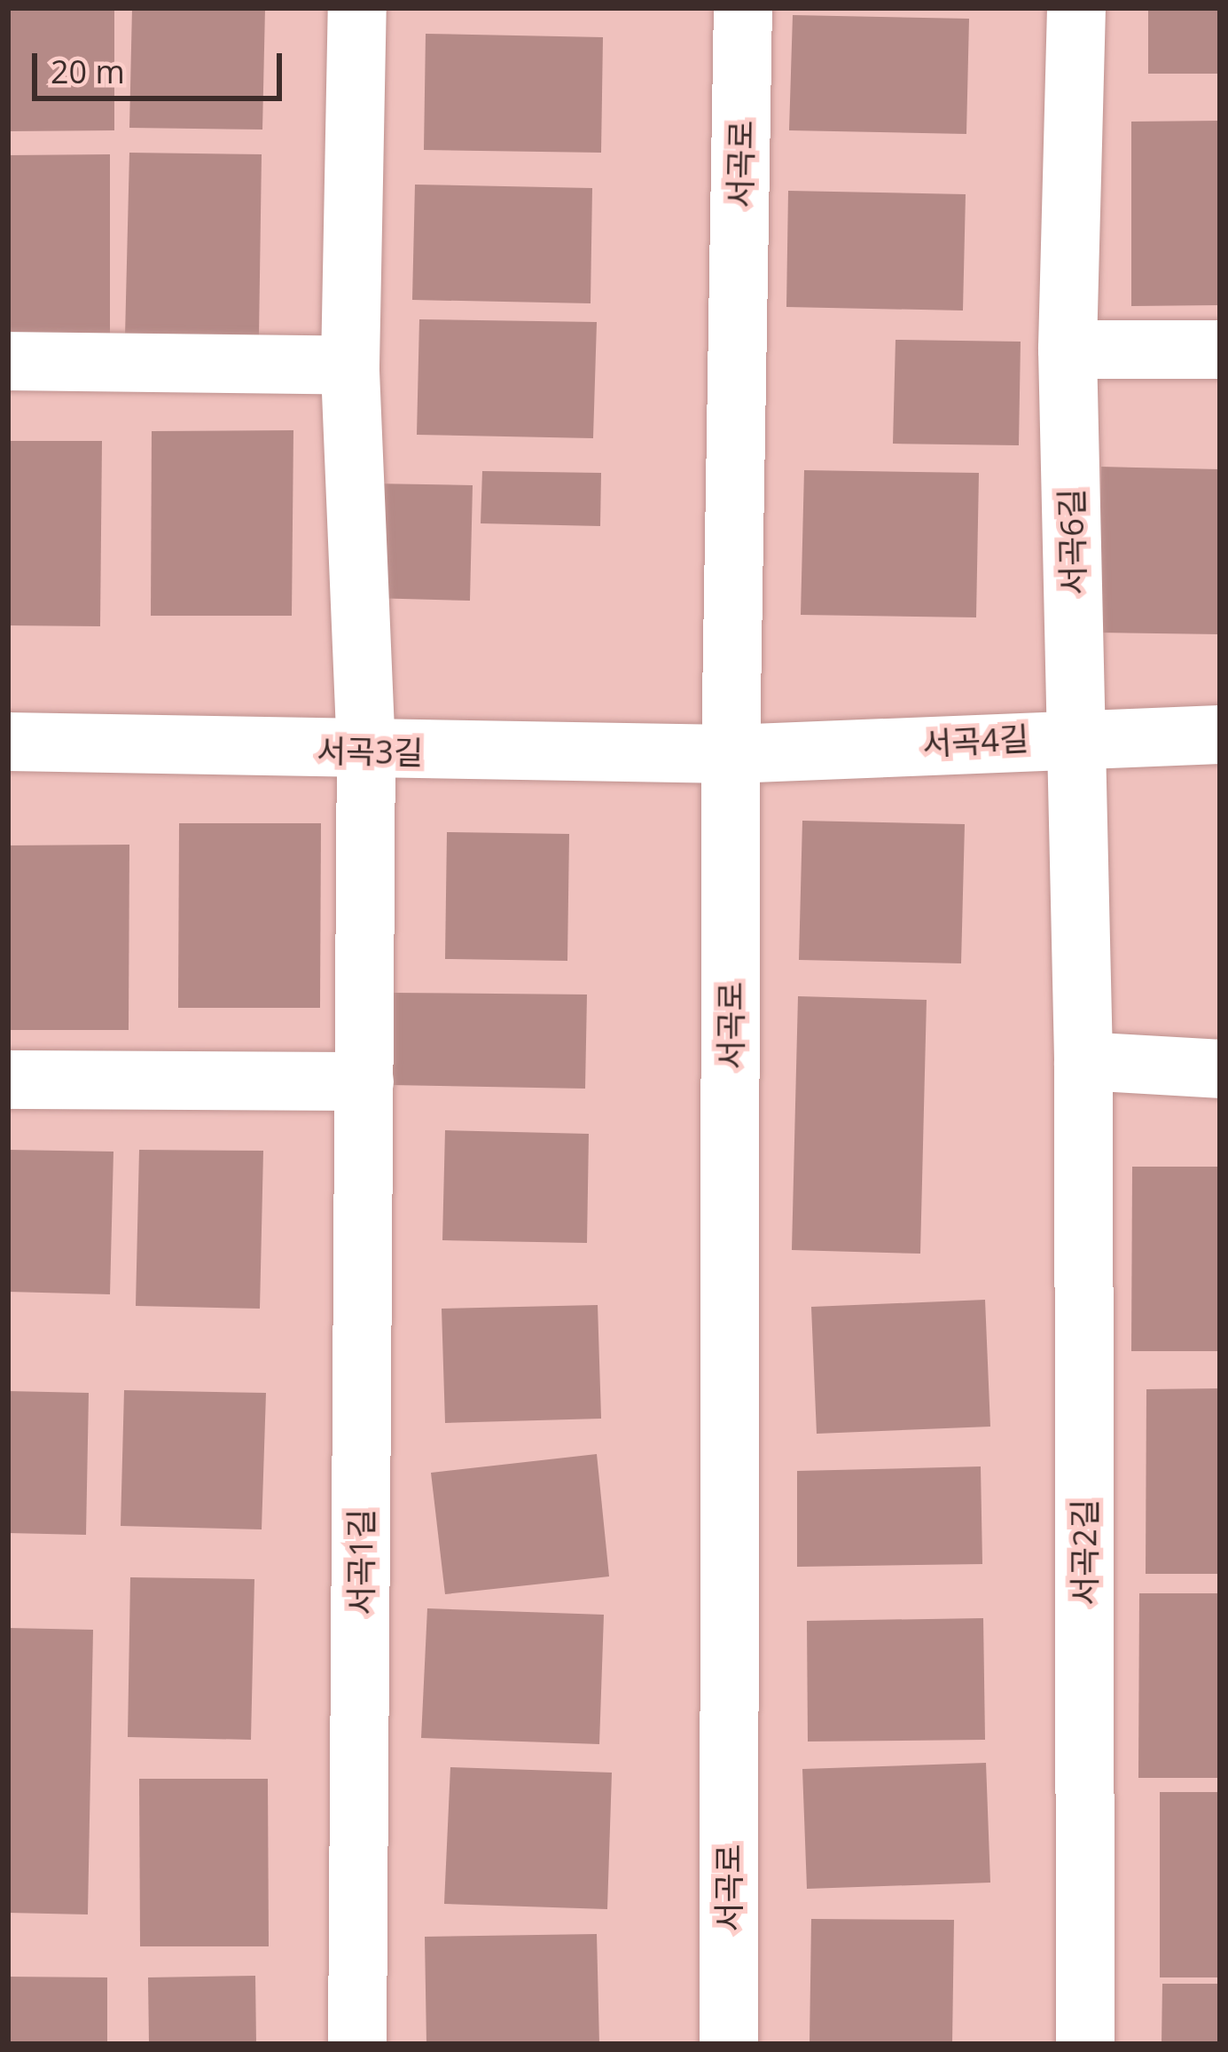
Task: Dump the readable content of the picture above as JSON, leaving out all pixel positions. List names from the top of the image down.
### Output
{
  "streets": {
    "street": [
      "서곡로",
      "서곡6길",
      "서곡4길",
      "서곡3길",
      "서곡2길",
      "서곡1길"
    ]
  },
  "crossings": [
    ["서곡로", "서곡4길"],
    ["서곡로", "서곡3길"],
    ["서곡6길", "서곡4길"],
    ["서곡6길", "서곡2길"],
    ["서곡4길", "서곡3길"],
    ["서곡4길", "서곡2길"],
    ["서곡3길", "서곡1길"]
  ],
  "scale_bar": "20 m"
}
